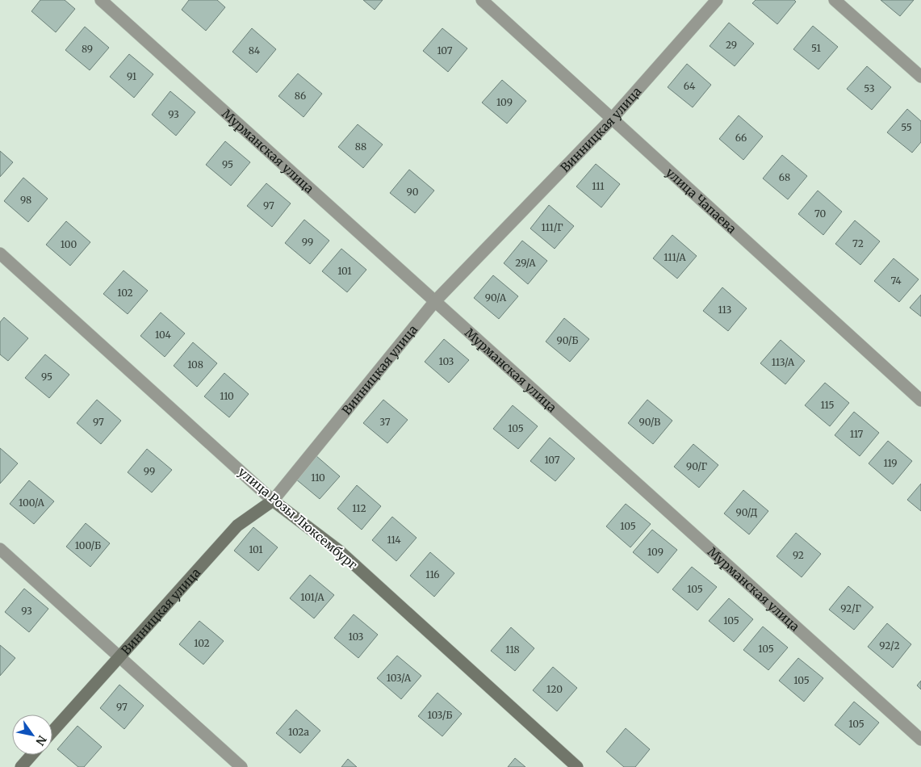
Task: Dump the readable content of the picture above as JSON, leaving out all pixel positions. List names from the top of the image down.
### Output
{
  "streets": {
    "main road": ["Винницкая улица", "улица Розы Люксембург"],
    "street": ["Мурманская улица", "улица Чапаева"]
  },
  "crossings": [
    ["Винницкая улица", "Мурманская улица"],
    ["Винницкая улица", "улица Чапаева"],
    ["Винницкая улица", "улица Розы Люксембург"]
  ],
  "house_numbers": [
    "29",
    "51",
    "89",
    "84",
    "107",
    "91",
    "64",
    "53",
    "86",
    "109",
    "93",
    "55",
    "66",
    "88",
    "95",
    "68",
    "111",
    "90",
    "98",
    "97",
    "70",
    "111/Г",
    "99",
    "72",
    "100",
    "111/А",
    "29/А",
    "101",
    "74",
    "102",
    "90/А",
    "113",
    "104",
    "90/Б",
    "103",
    "113/А",
    "108",
    "95",
    "110",
    "115",
    "97",
    "37",
    "90/В",
    "105",
    "117",
    "107",
    "119",
    "90/Г",
    "99",
    "110",
    "100/А",
    "112",
    "90/Д",
    "105",
    "114",
    "100/Б",
    "101",
    "109",
    "92",
    "116",
    "105",
    "101/А",
    "92/Г",
    "93",
    "105",
    "103",
    "102",
    "92/2",
    "105",
    "118",
    "103/А",
    "105",
    "120",
    "97",
    "103/Б",
    "105",
    "102а"
  ],
  "north": "bottom right"
}
